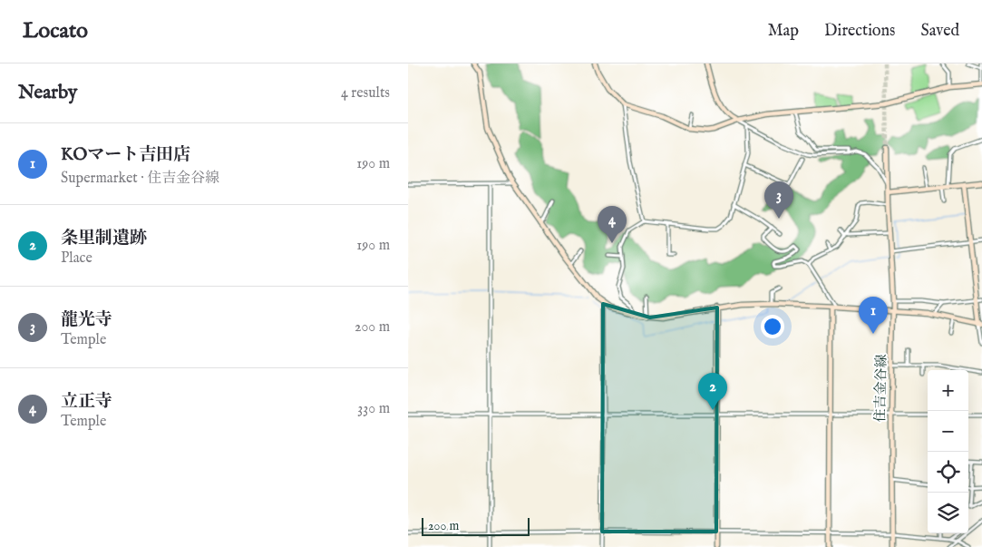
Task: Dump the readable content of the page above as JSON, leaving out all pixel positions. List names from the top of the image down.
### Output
{
  "streets": {
    "street": ["住吉金谷線"]
  },
  "scale_bar": "200 m",
  "page": {
    "header": "Locato",
    "nav": ["Map", "Directions", "Saved"],
    "heading": ["Nearby", "4 results"],
    "list": [
      {
        "mark": "1",
        "name": "KOマート吉田店",
        "note": "Supermarket · 住吉金谷線",
        "value": "190 m"
      },
      {
        "mark": "2",
        "name": "条里制遺跡",
        "note": "Place",
        "value": "190 m"
      },
      {
        "mark": "3",
        "name": "龍光寺",
        "note": "Temple",
        "value": "200 m"
      },
      {
        "mark": "4",
        "name": "立正寺",
        "note": "Temple",
        "value": "330 m"
      }
    ],
    "pins": [
      "3",
      "4",
      "1",
      "2"
    ],
    "map_buttons": ["+", "−"],
    "scale": "200 m"
  }
}
